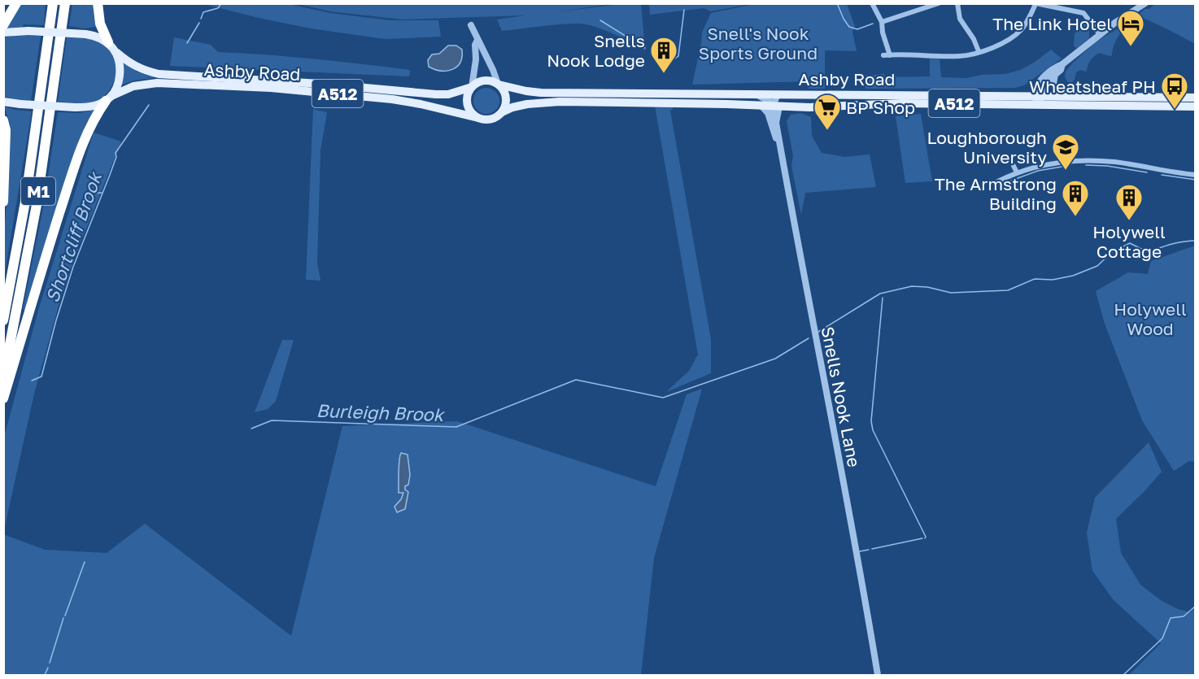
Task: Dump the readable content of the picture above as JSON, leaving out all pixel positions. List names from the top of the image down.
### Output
{
  "streets": {
    "highway": ["M1"],
    "main road": ["Ashby Road", "A512"],
    "street": ["Snells Nook Lane"]
  },
  "crossings": [
    ["Ashby Road", "Snells Nook Lane"]
  ],
  "water": ["Shortcliff Brook", "Burleigh Brook"],
  "parks": ["Snell's Nook Sports Ground", "Holywell Wood"],
  "places": {
    "hotel": ["The Link Hotel"],
    "building": ["Snells Nook Lodge", "The Armstrong Building", "Holywell Cottage"],
    "bus stop": ["Wheatsheaf PH"],
    "supermarket": ["BP Shop"],
    "school or university": ["Loughborough University"]
  }
}
